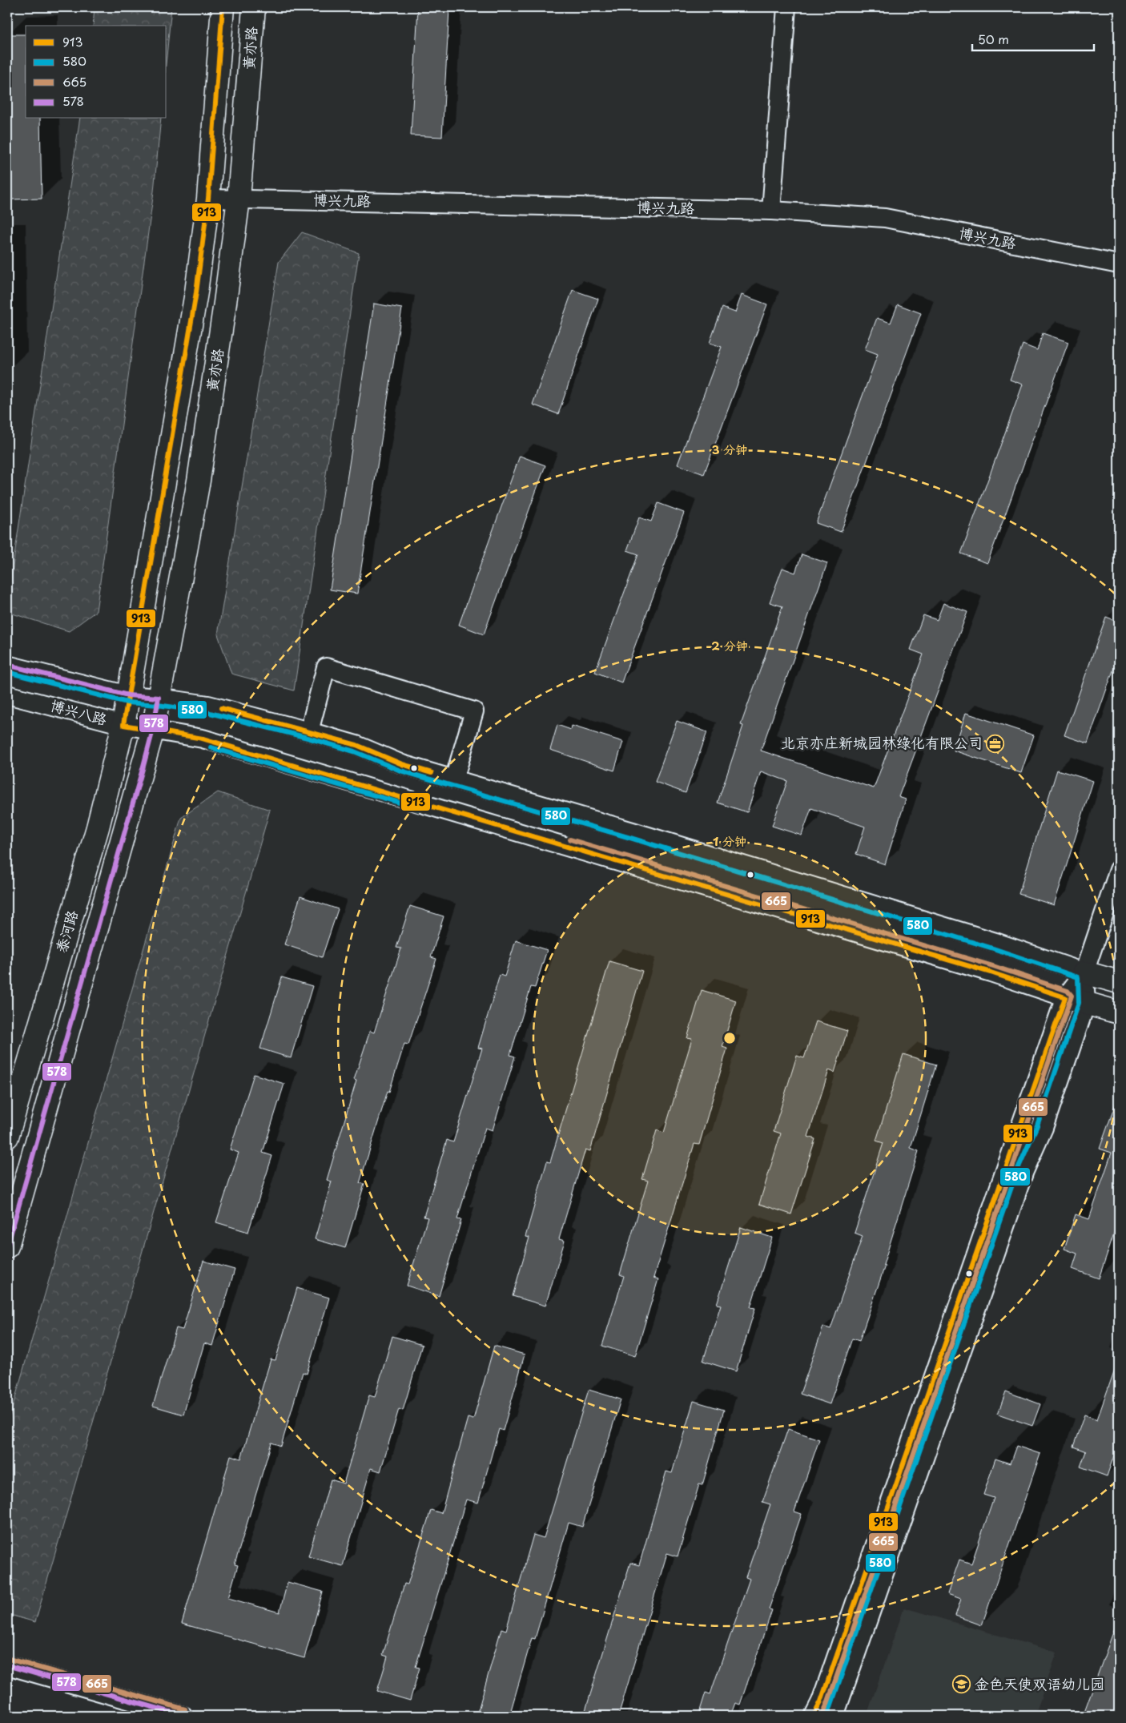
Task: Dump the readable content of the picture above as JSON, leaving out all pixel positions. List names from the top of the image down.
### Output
{
  "streets": {
    "main road": ["黄亦路", "博兴八路", "泰河路"],
    "street": ["博兴九路"]
  },
  "crossings": [
    ["黄亦路", "博兴九路"],
    ["黄亦路", "博兴八路"],
    ["黄亦路", "泰河路"],
    ["博兴八路", "泰河路"]
  ],
  "places": {
    "office": ["北京亦庄新城园林绿化有限公司"],
    "school or university": ["金色天使双语幼儿园"]
  },
  "lines": [
    "transit line 913",
    "transit line 578",
    "transit line 580",
    "transit line 665"
  ],
  "legend": [
    "913",
    "580",
    "665",
    "578"
  ],
  "scale_bar": "50 m",
  "rings": ["3 分钟", "2 分钟", "1 分钟"]
}
